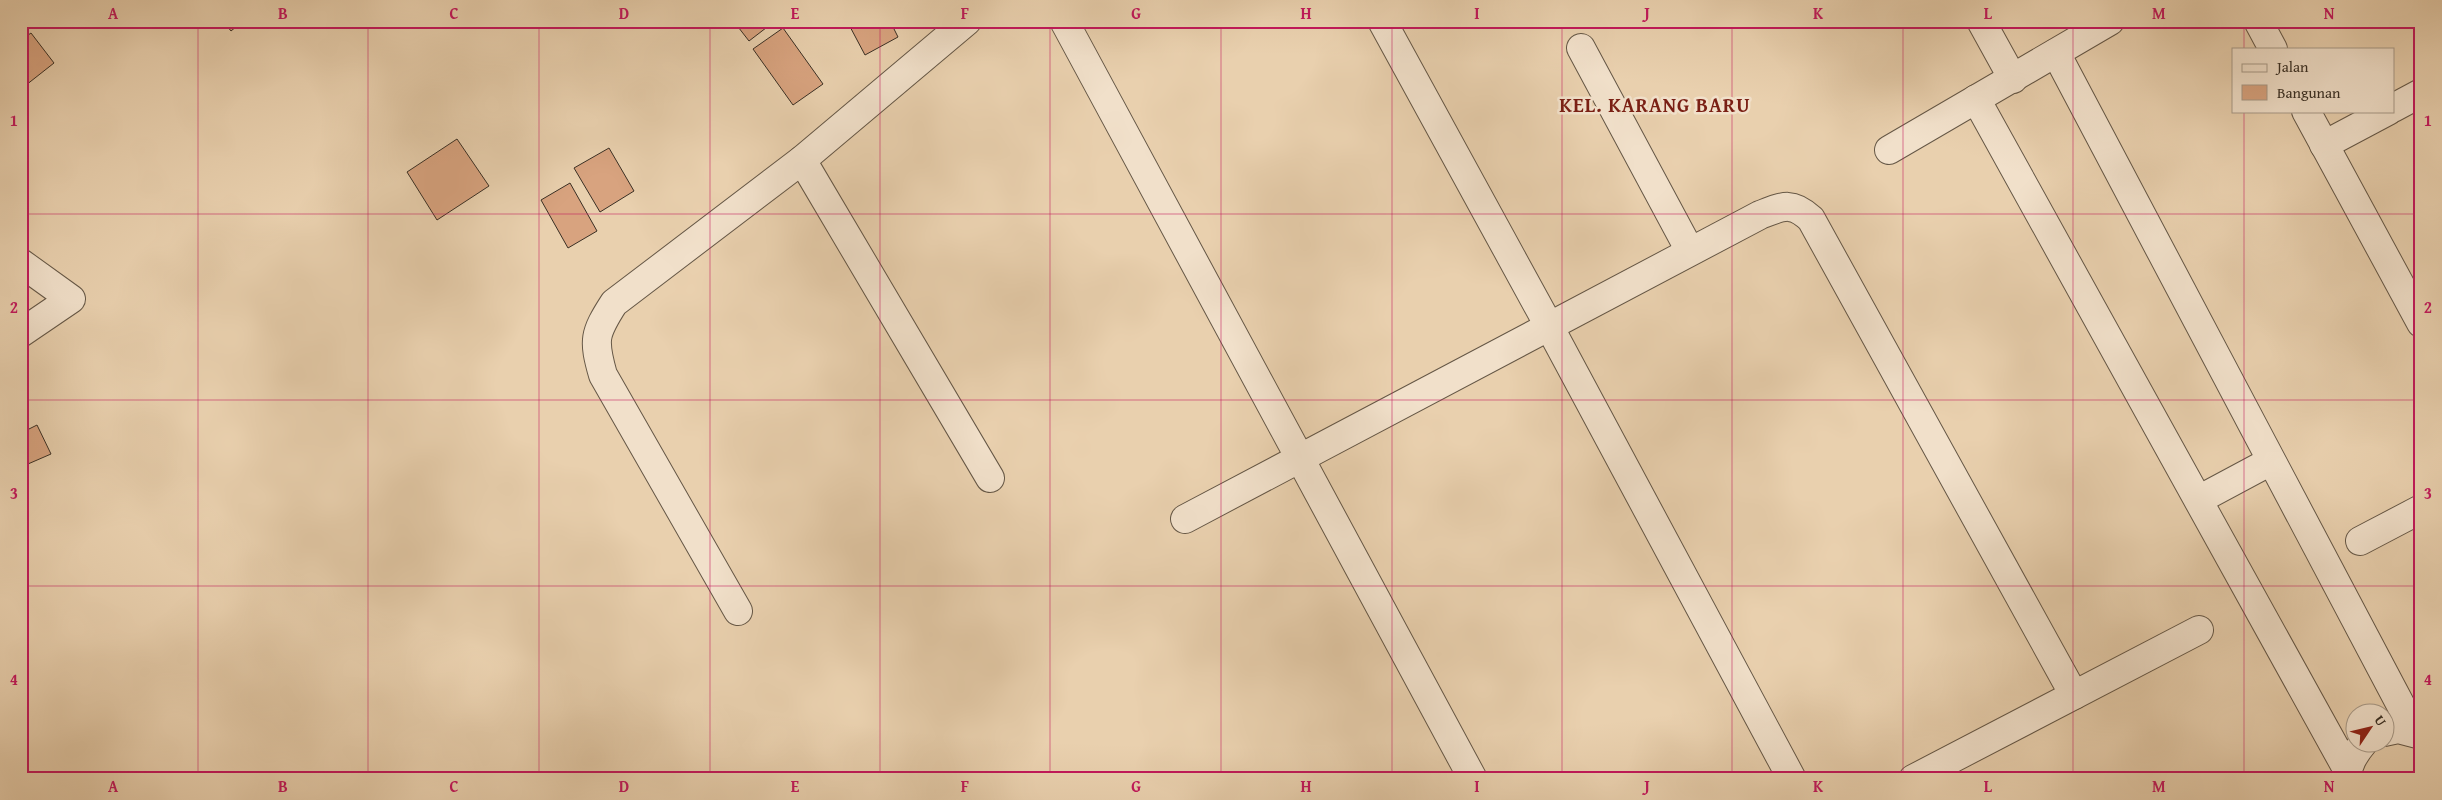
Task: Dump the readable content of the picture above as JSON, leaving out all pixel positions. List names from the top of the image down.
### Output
{
  "districts": ["KEL. KARANG BARU"],
  "legend": ["Jalan", "Bangunan"],
  "north": "top right",
  "grid": {
    "columns": [
      "A",
      "B",
      "C",
      "D",
      "E",
      "F",
      "G",
      "H",
      "I",
      "J",
      "K",
      "L",
      "M",
      "N"
    ],
    "rows": [
      "1",
      "2",
      "3",
      "4"
    ]
  }
}
